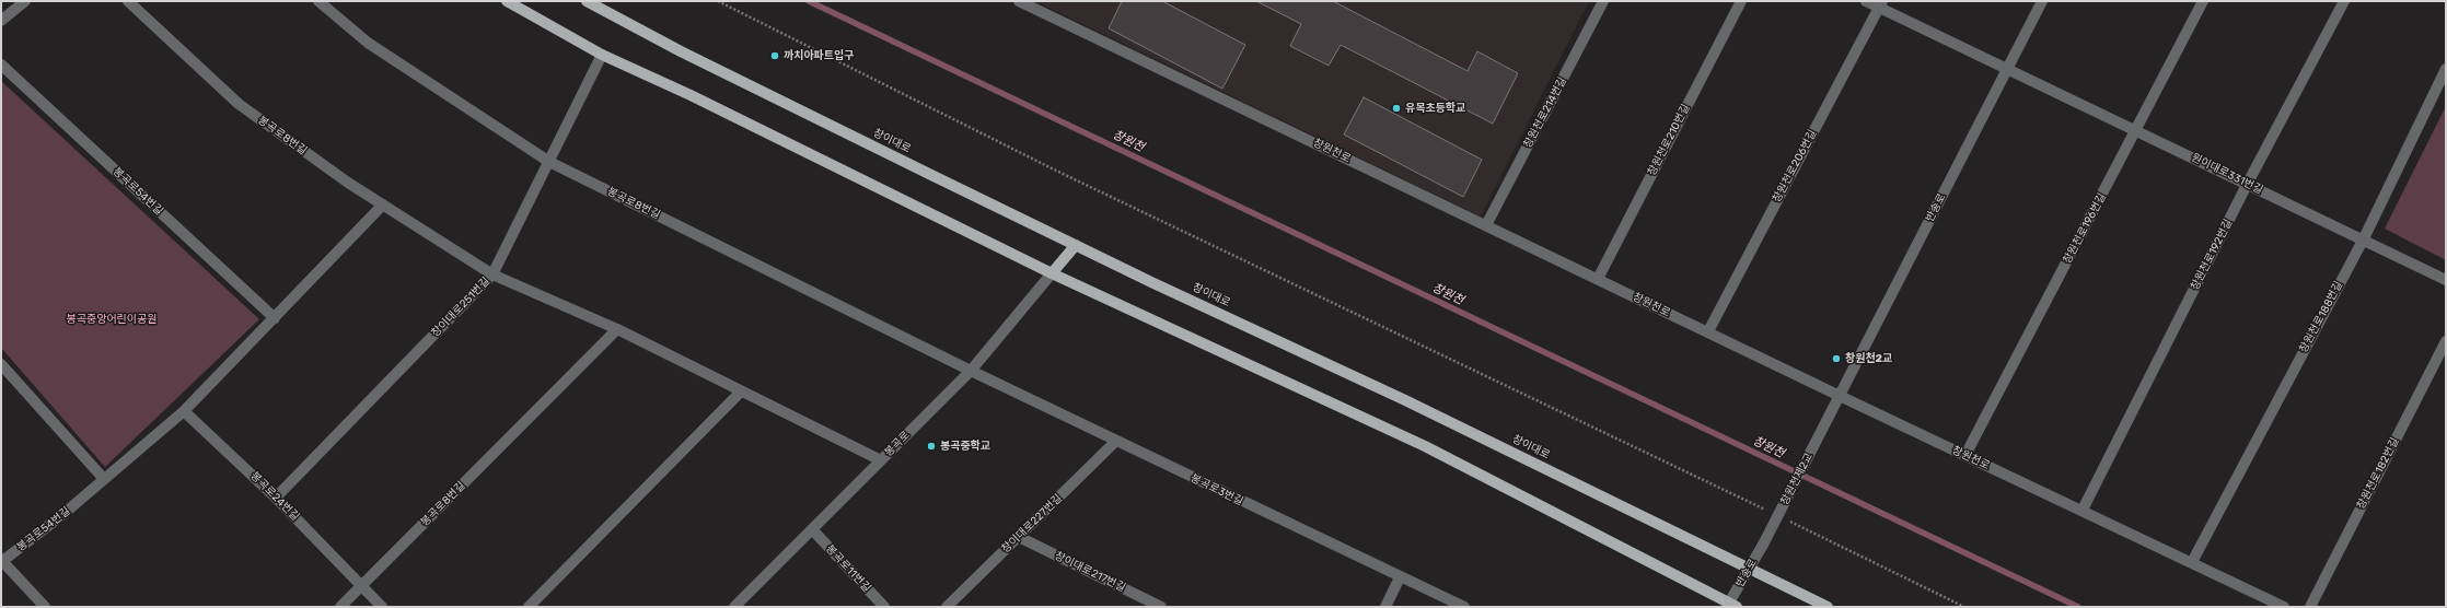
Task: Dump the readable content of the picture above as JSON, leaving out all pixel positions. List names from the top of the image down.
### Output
{
  "streets": {
    "main road": ["창이대로"],
    "street": [
      "창원천로214번길",
      "봉곡로8번길",
      "창원천로210번길",
      "창원천로",
      "창원천로206번길",
      "원이대로331번길",
      "봉곡로54번길",
      "반송로",
      "창원천로196번길",
      "창원천로192번길",
      "창이대로251번길",
      "창원천로188번길",
      "봉곡로",
      "창원천로182번길",
      "창원천제2교",
      "봉곡로3번길",
      "봉곡로24번길",
      "창이대로227번길",
      "봉곡로11번길",
      "창이대로217번길"
    ]
  },
  "crossings": [
    ["창원천로214번길", "창원천로"],
    ["봉곡로8번길", "봉곡로54번길"],
    ["봉곡로8번길", "창이대로251번길"],
    ["봉곡로8번길", "봉곡로"],
    ["봉곡로8번길", "봉곡로3번길"],
    ["봉곡로8번길", "봉곡로24번길"],
    ["창원천로210번길", "창원천로"],
    ["창이대로", "반송로"],
    ["창원천로", "창원천로206번길"],
    ["창원천로", "반송로"],
    ["창원천로", "창원천로196번길"],
    ["창원천로", "창원천로192번길"],
    ["창원천로", "창원천로188번길"],
    ["창원천로206번길", "원이대로331번길"],
    ["원이대로331번길", "반송로"],
    ["원이대로331번길", "창원천로196번길"],
    ["원이대로331번길", "창원천로192번길"],
    ["원이대로331번길", "창원천로188번길"],
    ["봉곡로54번길", "봉곡로24번길"],
    ["반송로", "창원천제2교"],
    ["창이대로251번길", "봉곡로24번길"],
    ["봉곡로", "봉곡로3번길"],
    ["봉곡로", "봉곡로11번길"],
    ["봉곡로3번길", "창이대로227번길"],
    ["창이대로227번길", "창이대로217번길"]
  ],
  "water": ["창원천"],
  "parks": ["봉곡중앙어린이공원"],
  "places": [
    "까치아파트입구",
    "유목초등학교",
    "창원천2교",
    "봉곡중학교"
  ]
}
